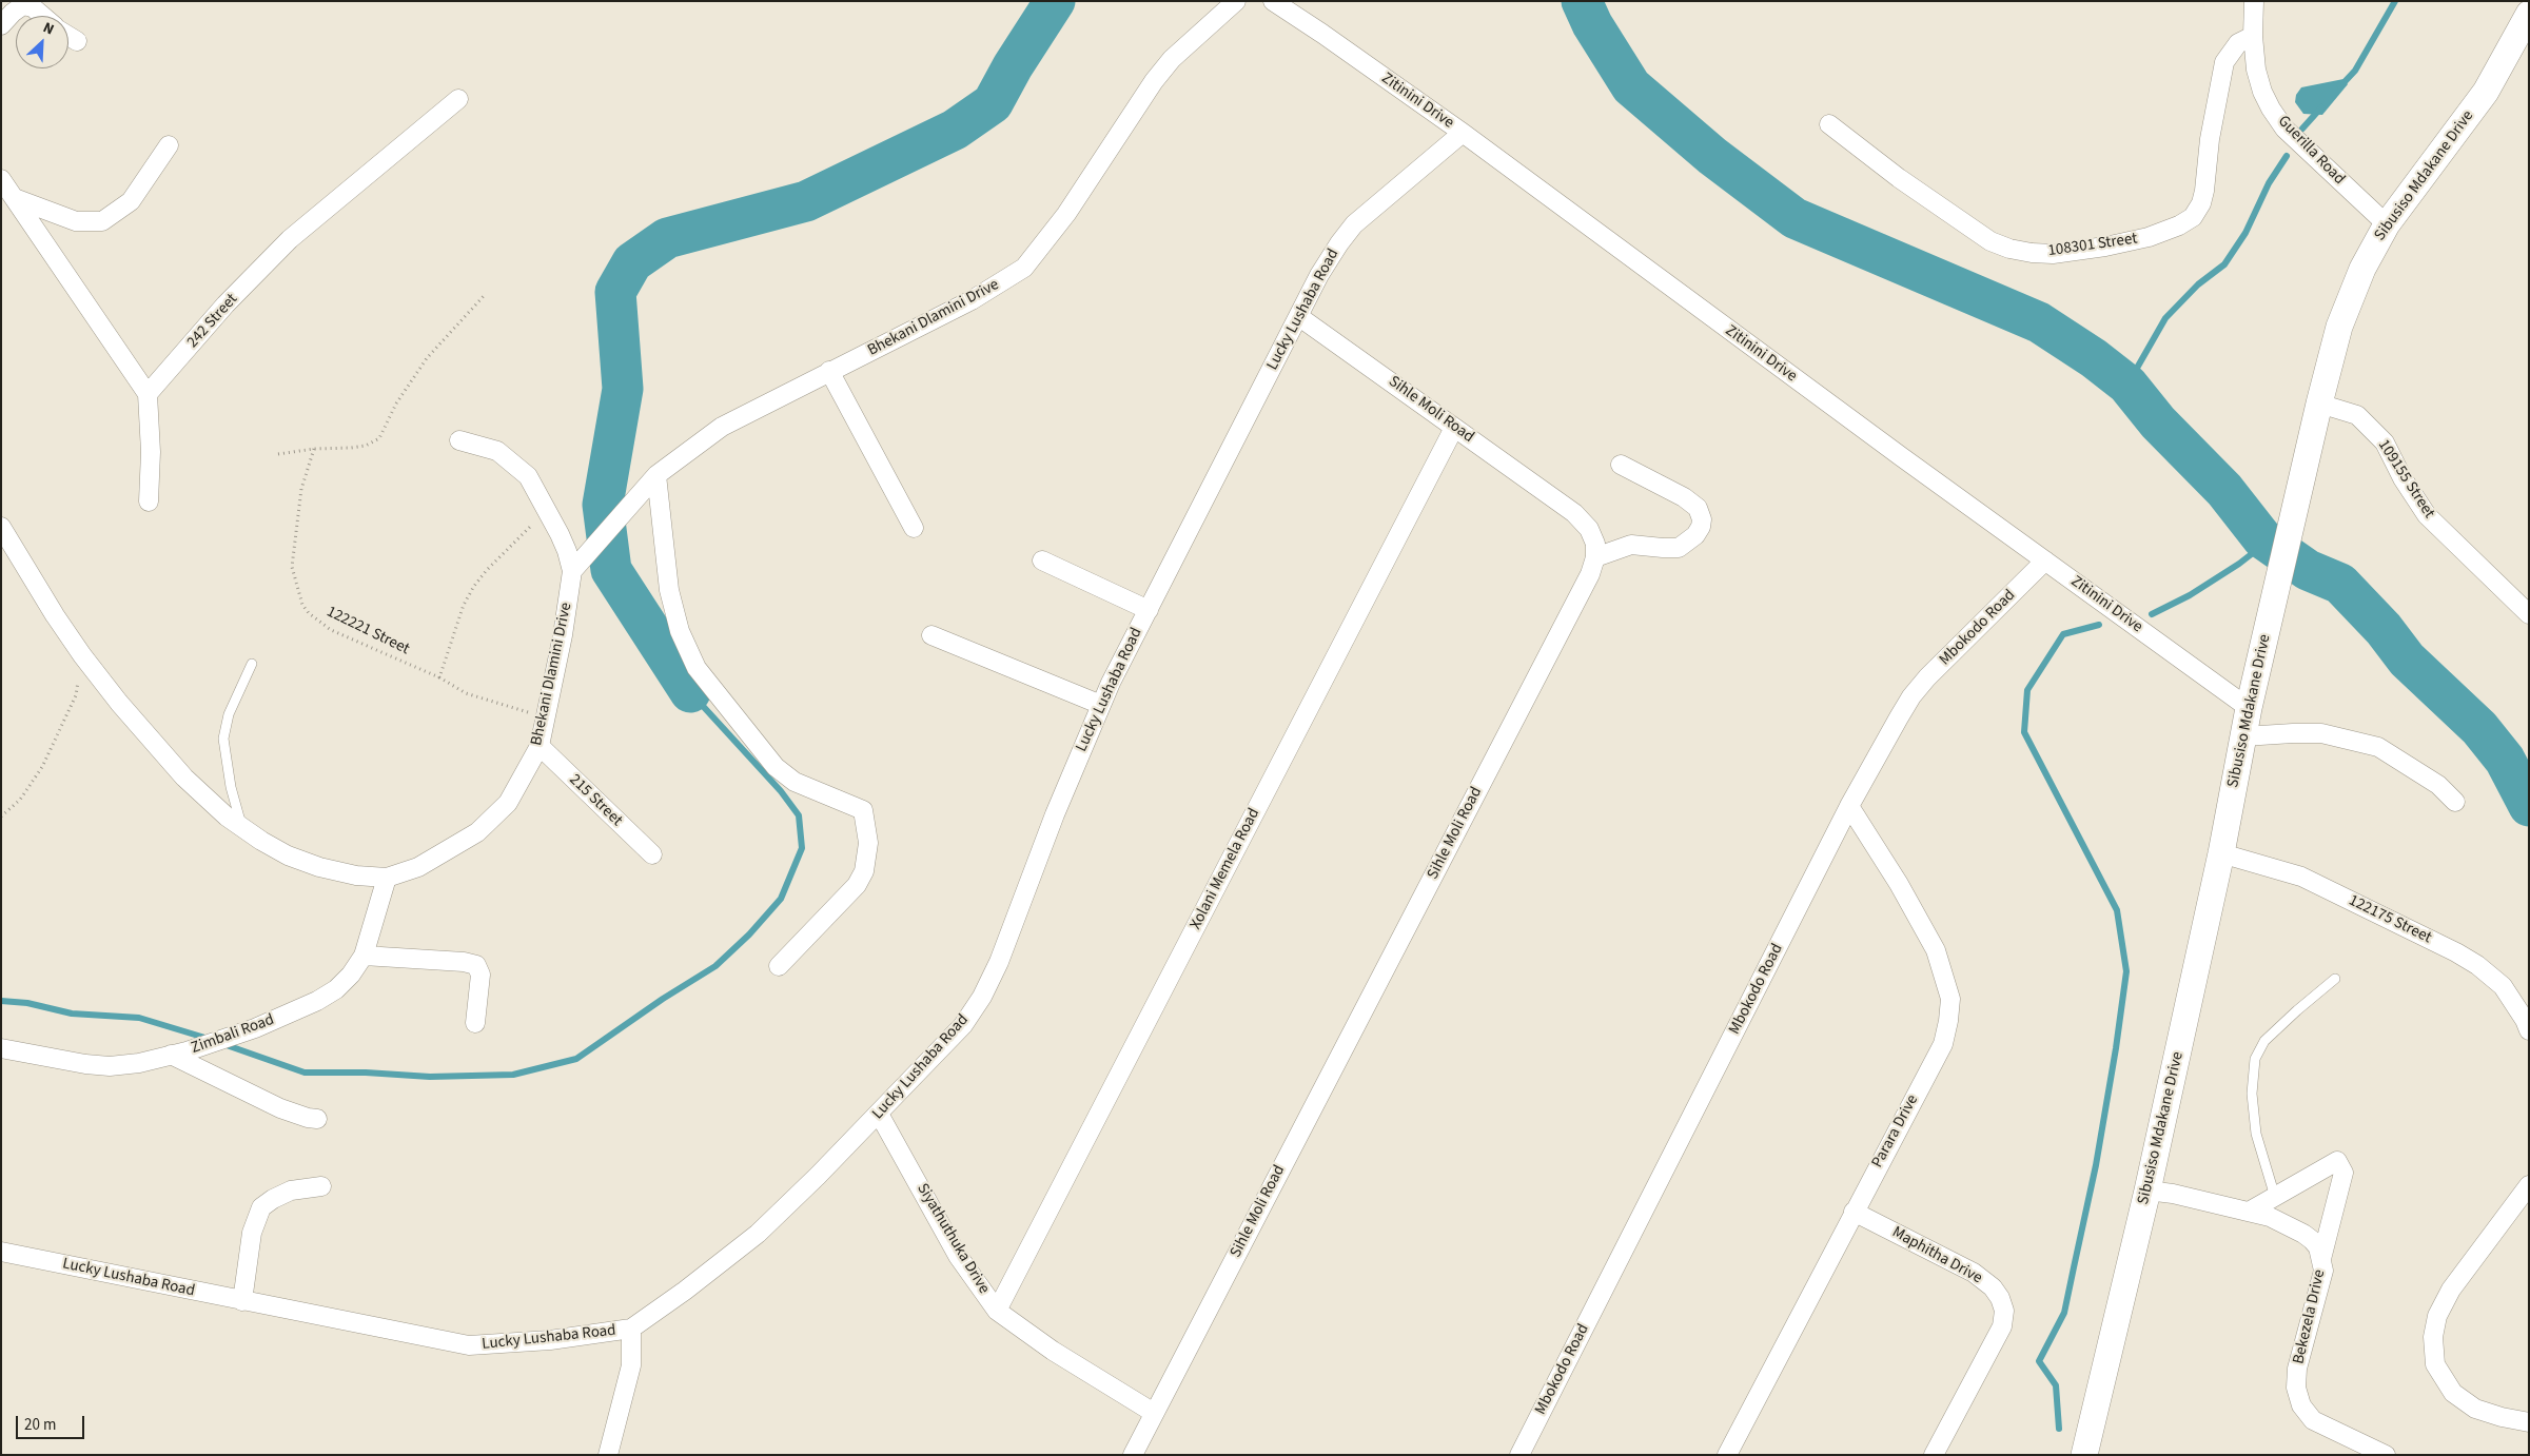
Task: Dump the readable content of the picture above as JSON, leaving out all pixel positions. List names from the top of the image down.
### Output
{
  "streets": {
    "street": [
      "Zitinini Drive",
      "Guerilla Road",
      "Sibusiso Mdakane Drive",
      "108301 Street",
      "Lucky Lushaba Road",
      "Bhekani Dlamini Drive",
      "242 Street",
      "Sihle Moli Road",
      "109155 Street",
      "Mbokodo Road",
      "215 Street",
      "Xolani Memela Road",
      "122175 Street",
      "Zimbali Road",
      "Parara Drive",
      "Siyathuthuka Drive",
      "Maphitha Drive",
      "Bekezela Drive"
    ],
    "path": ["122221 Street"]
  },
  "crossings": [
    ["Zitinini Drive", "Sibusiso Mdakane Drive"],
    ["Zitinini Drive", "Lucky Lushaba Road"],
    ["Zitinini Drive", "Mbokodo Road"],
    ["Guerilla Road", "Sibusiso Mdakane Drive"],
    ["Guerilla Road", "108301 Street"],
    ["Sibusiso Mdakane Drive", "109155 Street"],
    ["Sibusiso Mdakane Drive", "122175 Street"],
    ["Sibusiso Mdakane Drive", "Bekezela Drive"],
    ["Lucky Lushaba Road", "Sihle Moli Road"],
    ["Lucky Lushaba Road", "Siyathuthuka Drive"],
    ["Bhekani Dlamini Drive", "122221 Street"],
    ["Bhekani Dlamini Drive", "215 Street"],
    ["Bhekani Dlamini Drive", "Zimbali Road"],
    ["Sihle Moli Road", "Xolani Memela Road"],
    ["Sihle Moli Road", "Siyathuthuka Drive"],
    ["Mbokodo Road", "Parara Drive"],
    ["Xolani Memela Road", "Siyathuthuka Drive"],
    ["Parara Drive", "Maphitha Drive"]
  ],
  "scale_bar": "20 m",
  "north": "top right"
}
